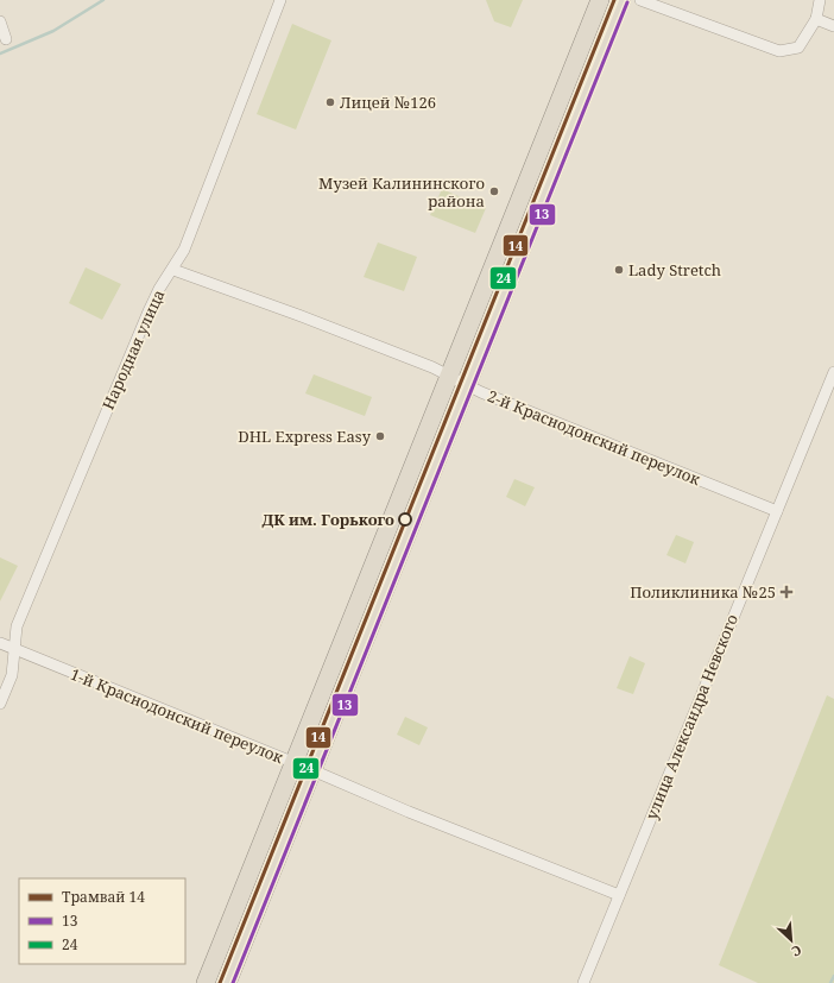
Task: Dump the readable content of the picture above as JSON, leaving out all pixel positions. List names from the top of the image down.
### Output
{
  "streets": {
    "street": [
      "Народная улица",
      "2-й Краснодонский переулок",
      "1-й Краснодонский переулок",
      "улица Александра Невского"
    ]
  },
  "crossings": [
    ["Народная улица", "2-й Краснодонский переулок"],
    ["Народная улица", "1-й Краснодонский переулок"],
    ["2-й Краснодонский переулок", "улица Александра Невского"],
    ["1-й Краснодонский переулок", "улица Александра Невского"]
  ],
  "places": {
    "other": [
      "Лицей №126",
      "Музей Калининского района",
      "Lady Stretch",
      "DHL Express Easy",
      "ДК им. Горького"
    ],
    "health": ["Поликлиника №25"]
  },
  "lines": ["tram line 14", "transit line 24", "transit line 13"],
  "legend": ["Трамвай 14", "13", "24"],
  "north": "bottom right"
}
